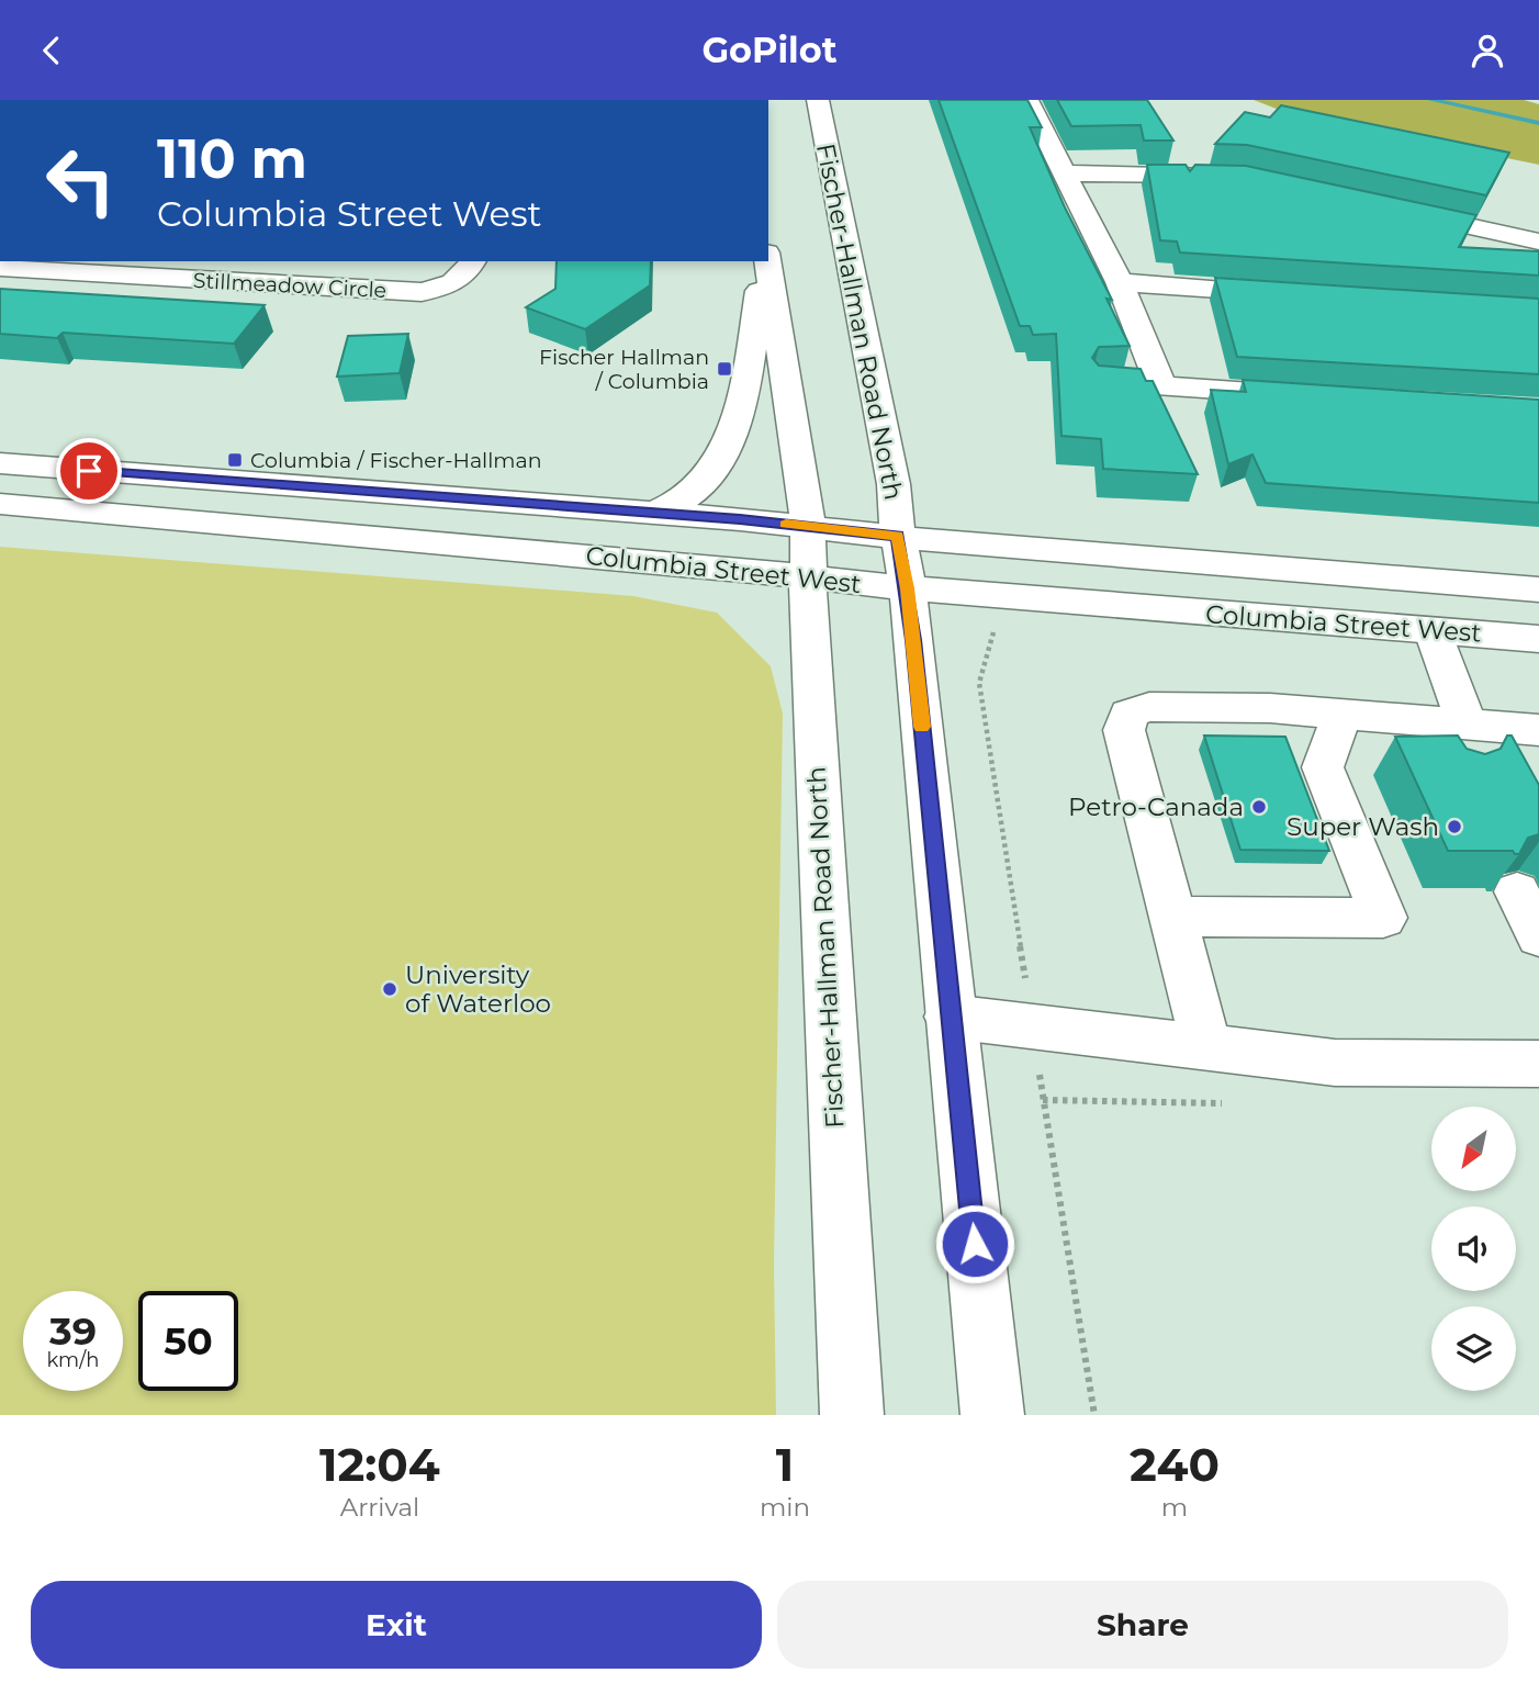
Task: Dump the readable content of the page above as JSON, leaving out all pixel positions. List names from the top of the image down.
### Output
{
  "streets": {
    "main road": ["Stillmeadow Circle", "Fischer-Hallman Road North", "Columbia Street West"]
  },
  "crossings": [
    ["Fischer-Hallman Road North", "Columbia Street West"]
  ],
  "places": {
    "transit": ["Fischer Hallman / Columbia", "Columbia / Fischer-Hallman"],
    "other": ["Petro-Canada", "Super Wash", "University of Waterloo"]
  },
  "north": "bottom left",
  "page": {
    "header": "GoPilot",
    "turn": ["110 m", "Columbia Street West"],
    "speed": "39 km/h",
    "limit": "50",
    "eta": [
      "12:04",
      "Arrival",
      "1",
      "min",
      "240",
      "m"
    ],
    "buttons": ["Exit", "Share"]
  }
}
